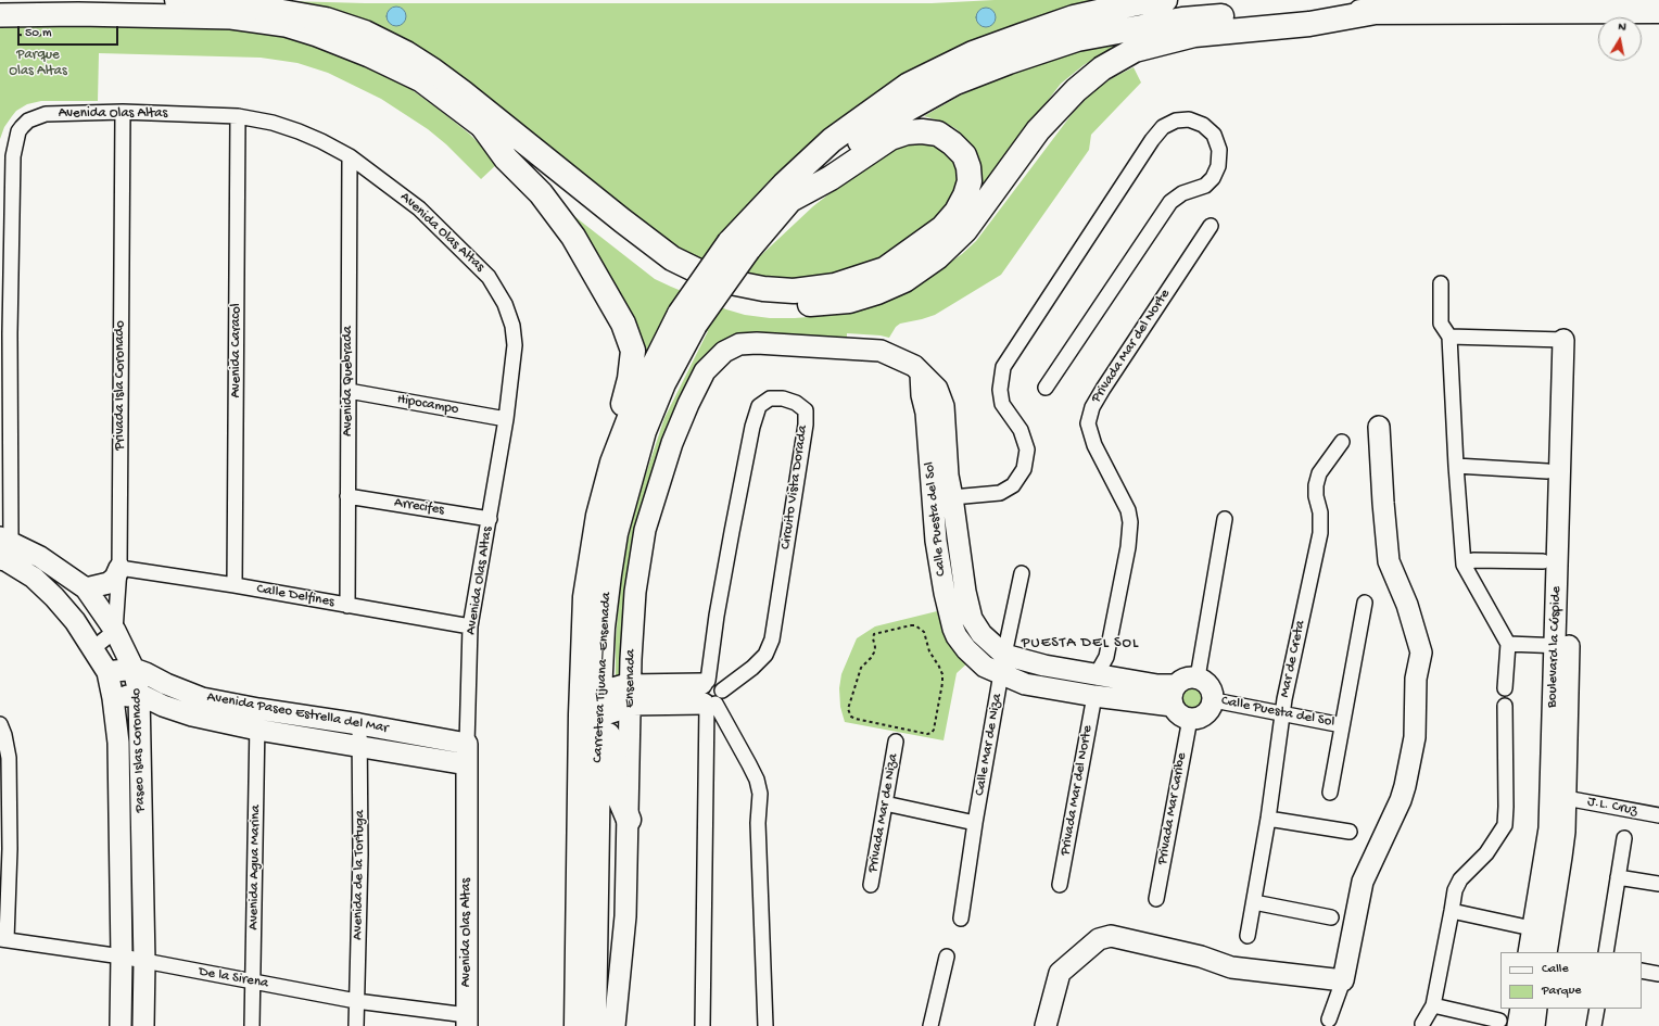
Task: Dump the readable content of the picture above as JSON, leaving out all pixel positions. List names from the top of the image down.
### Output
{
  "streets": {
    "highway": ["Carretera Tijuana–Ensenada"],
    "street": [
      "Avenida Olas Altas",
      "Privada Mar del Norte",
      "Avenida Caracol",
      "Avenida Quebrada",
      "Privada Isla Coronado",
      "Hipocampo",
      "Circuito Vista Dorada",
      "Arrecifes",
      "Calle Puesta del Sol",
      "Calle Delfines",
      "Boulevard la Cúspide",
      "Mar de Creta",
      "Ensenada",
      "Avenida Paseo Estrella del Mar",
      "Calle Mar de Niza",
      "Paseo Islas Coronado",
      "J.L. Cruz",
      "Privada Mar Caribe",
      "Privada Mar de Niza",
      "Avenida Agua Marina",
      "Avenida de la Tortuga",
      "De la Sirena"
    ]
  },
  "crossings": [
    ["Avenida Olas Altas", "Avenida Caracol"],
    ["Avenida Olas Altas", "Avenida Quebrada"],
    ["Avenida Olas Altas", "Privada Isla Coronado"],
    ["Avenida Olas Altas", "Hipocampo"],
    ["Avenida Olas Altas", "Arrecifes"],
    ["Avenida Olas Altas", "Calle Delfines"],
    ["Avenida Olas Altas", "Avenida Paseo Estrella del Mar"],
    ["Avenida Olas Altas", "Paseo Islas Coronado"],
    ["Avenida Olas Altas", "De la Sirena"],
    ["Privada Mar del Norte", "Calle Puesta del Sol"],
    ["Avenida Caracol", "Calle Delfines"],
    ["Avenida Quebrada", "Hipocampo"],
    ["Avenida Quebrada", "Arrecifes"],
    ["Avenida Quebrada", "Calle Delfines"],
    ["Privada Isla Coronado", "Calle Delfines"],
    ["Privada Isla Coronado", "Paseo Islas Coronado"],
    ["Calle Puesta del Sol", "Mar de Creta"],
    ["Calle Puesta del Sol", "Ensenada"],
    ["Calle Puesta del Sol", "Calle Mar de Niza"],
    ["Calle Puesta del Sol", "Privada Mar Caribe"],
    ["Boulevard la Cúspide", "J.L. Cruz"],
    ["Avenida Paseo Estrella del Mar", "Paseo Islas Coronado"],
    ["Avenida Paseo Estrella del Mar", "Avenida Agua Marina"],
    ["Avenida Paseo Estrella del Mar", "Avenida de la Tortuga"],
    ["Paseo Islas Coronado", "De la Sirena"],
    ["Avenida Agua Marina", "De la Sirena"],
    ["Avenida de la Tortuga", "De la Sirena"]
  ],
  "districts": ["PUESTA DEL SOL"],
  "parks": ["Parque Olas Altas"],
  "legend": ["Calle", "Parque"],
  "scale_bar": "50 m",
  "north": "top"
}
